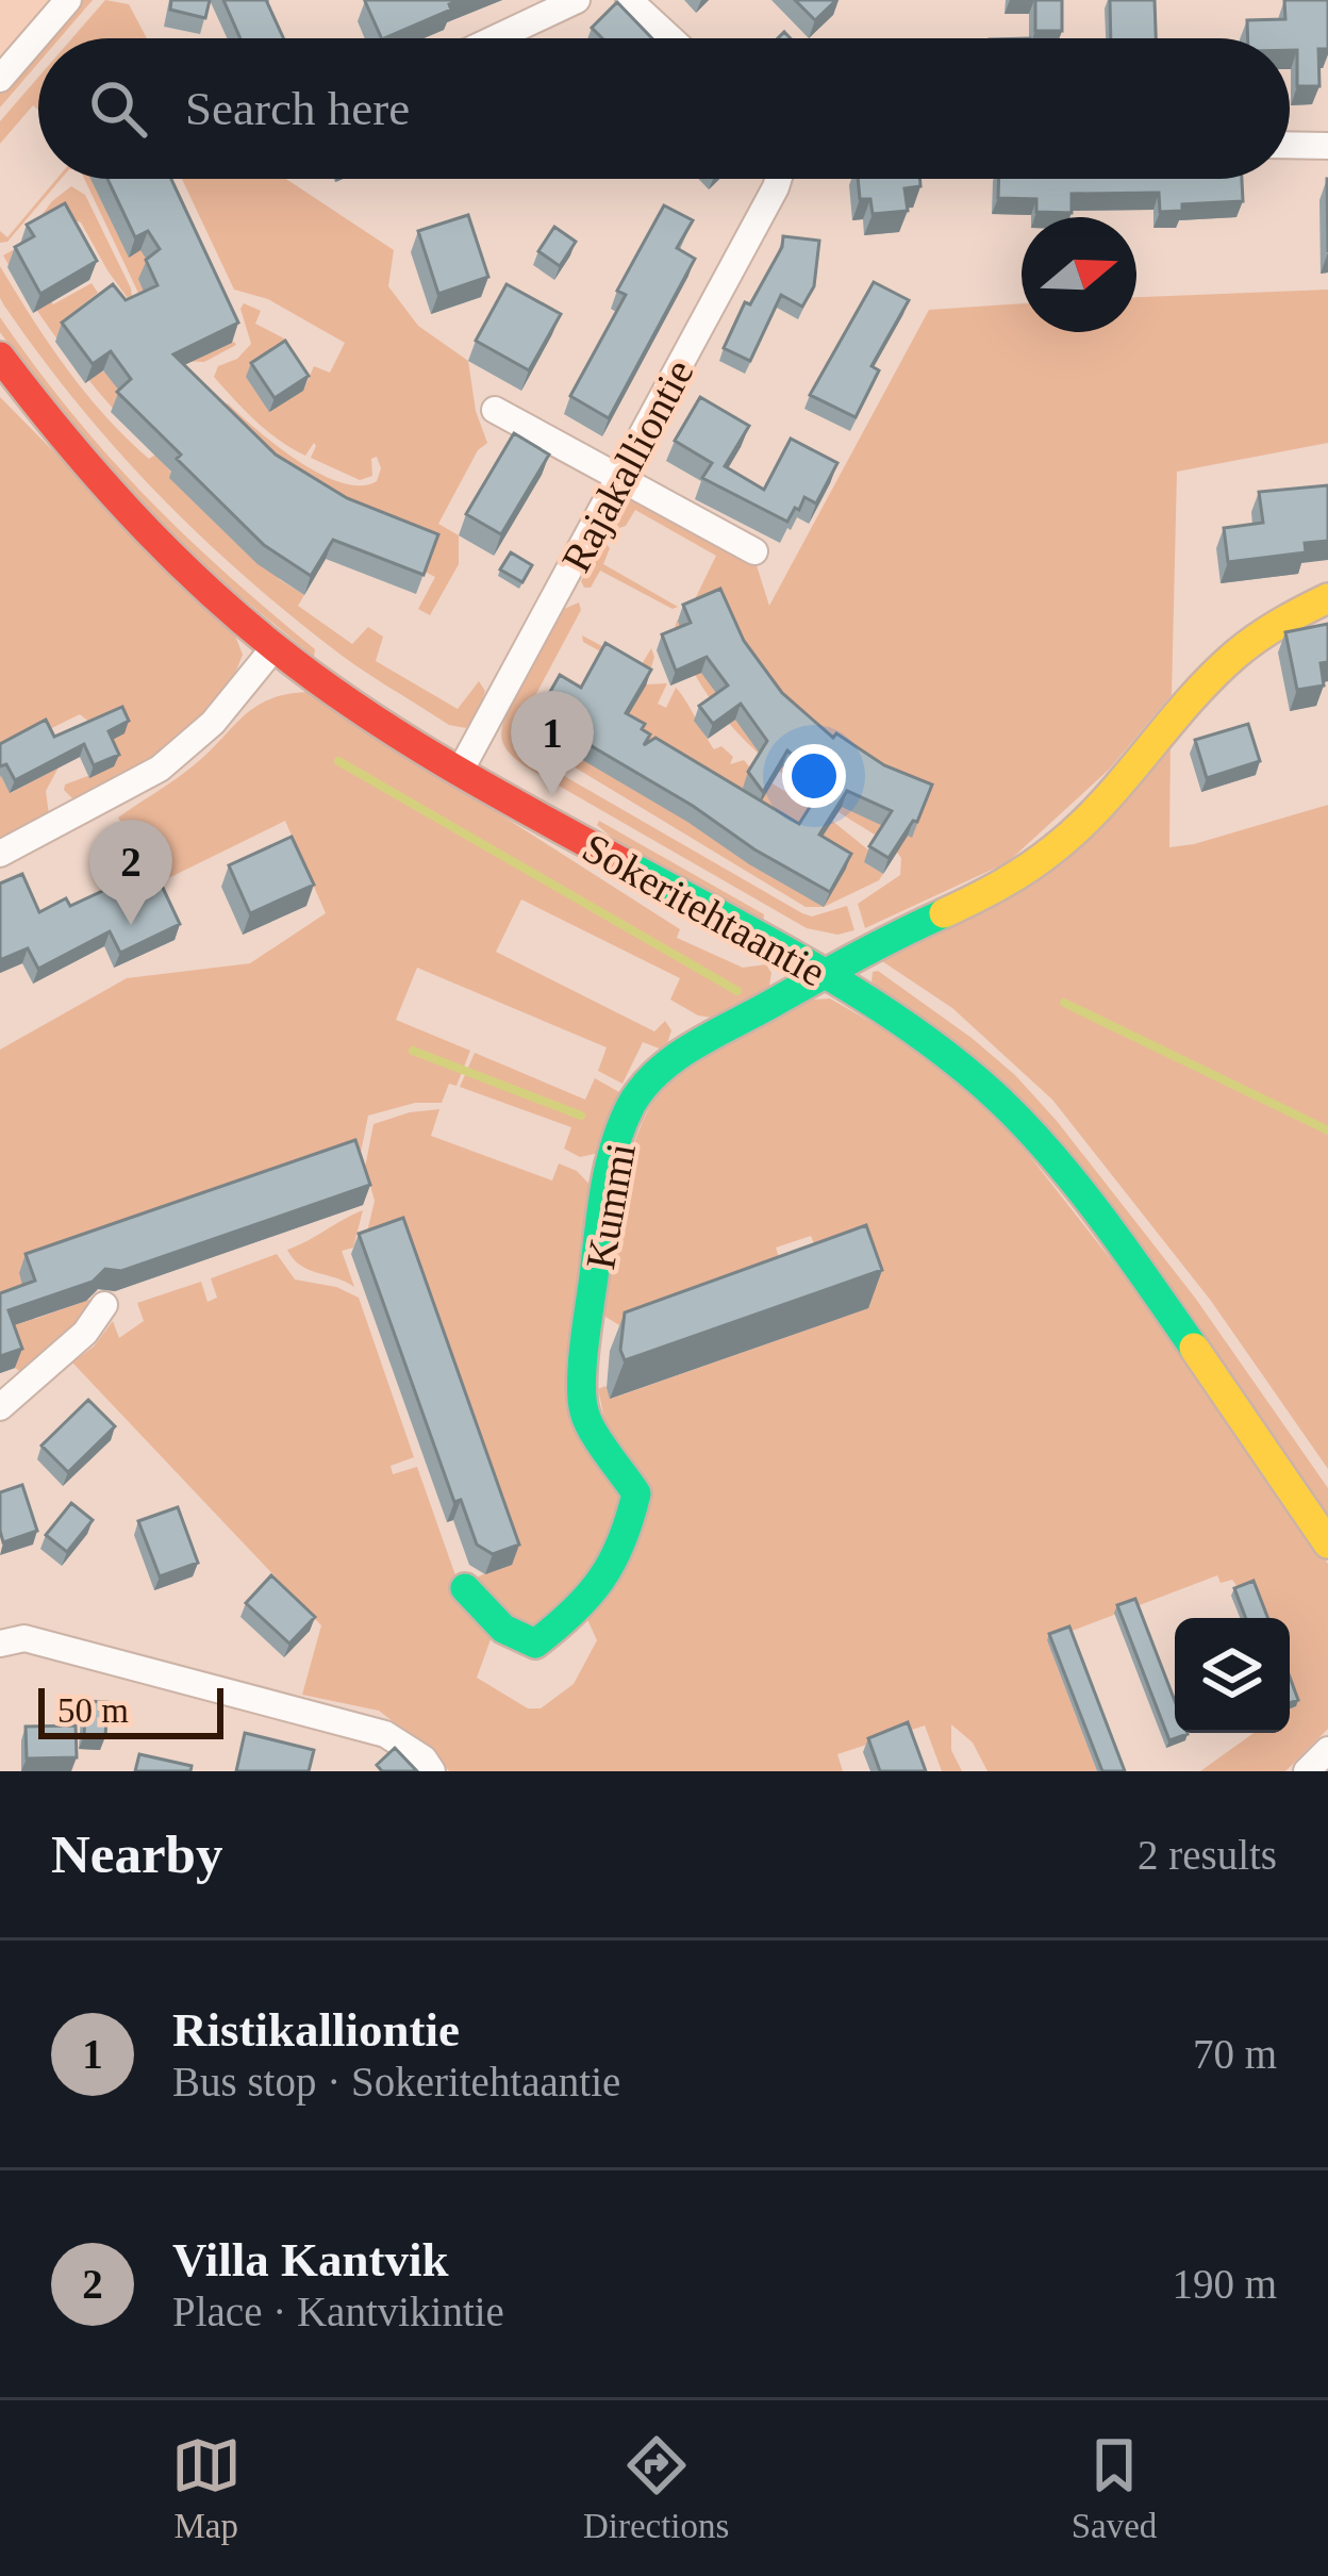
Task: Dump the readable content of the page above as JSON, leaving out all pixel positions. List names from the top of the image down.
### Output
{
  "streets": {
    "street": ["Rajakalliontie", "Sokeritehtaantie", "Kummi"]
  },
  "crossings": [
    ["Rajakalliontie", "Sokeritehtaantie"],
    ["Sokeritehtaantie", "Kummi"]
  ],
  "scale_bar": "50 m",
  "north": "right",
  "page": {
    "search": "Search here",
    "pins": ["1", "2"],
    "scale": "50 m",
    "heading": ["Nearby", "2 results"],
    "list": [
      {
        "mark": "1",
        "name": "Ristikalliontie",
        "note": "Bus stop · Sokeritehtaantie",
        "value": "70 m"
      },
      {
        "mark": "2",
        "name": "Villa Kantvik",
        "note": "Place · Kantvikintie",
        "value": "190 m"
      }
    ],
    "nav": ["Map", "Directions", "Saved"]
  }
}
